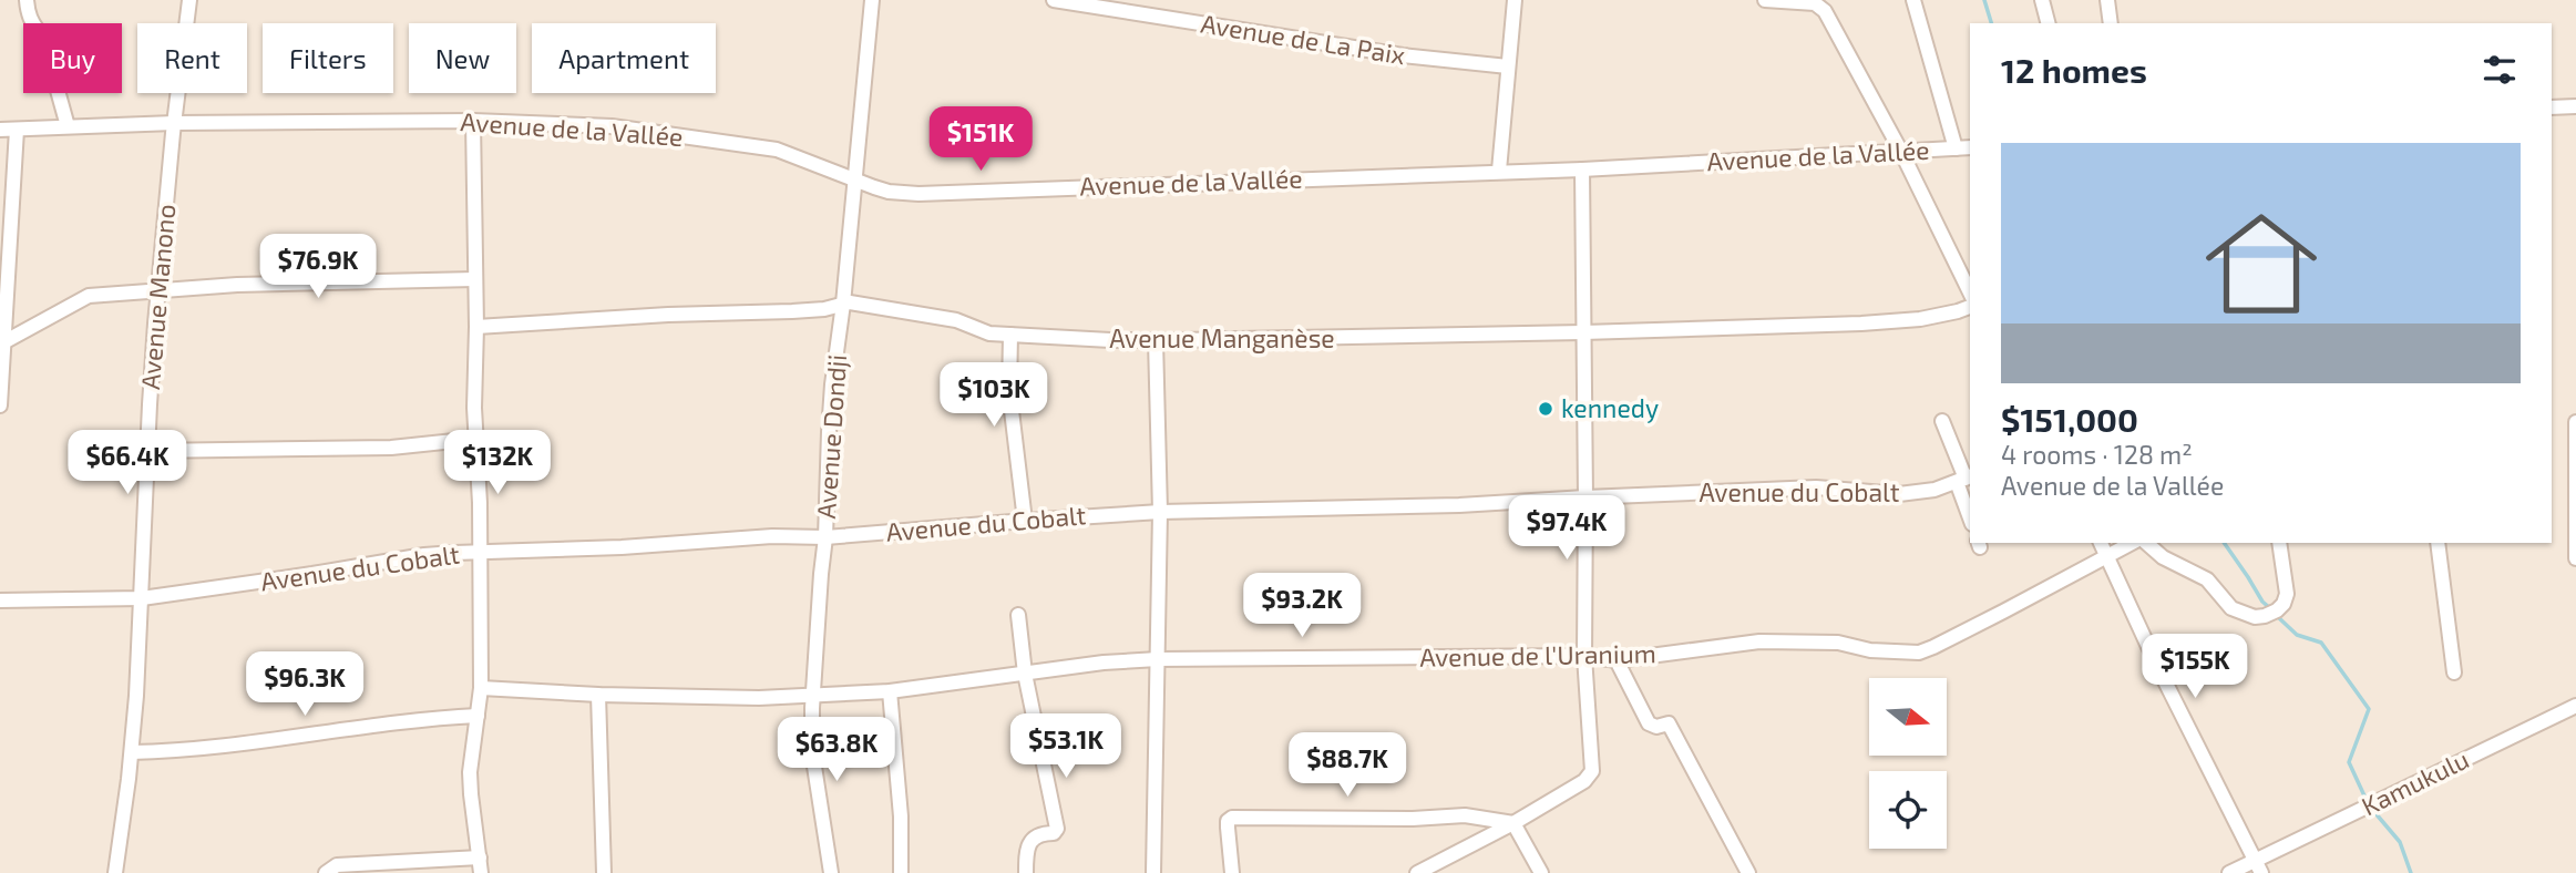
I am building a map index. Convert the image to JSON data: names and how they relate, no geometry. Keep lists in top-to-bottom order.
{
  "streets": {
    "street": [
      "Avenue de La Paix",
      "Avenue de la Vallée",
      "Avenue Manono",
      "Avenue Manganèse",
      "Avenue Dondji",
      "Avenue du Cobalt",
      "Avenue de l'Uranium",
      "Kamukulu"
    ]
  },
  "crossings": [
    ["Avenue de la Vallée", "Avenue Manono"],
    ["Avenue de la Vallée", "Avenue Dondji"],
    ["Avenue Manono", "Avenue du Cobalt"],
    ["Avenue Manganèse", "Avenue Dondji"],
    ["Avenue Dondji", "Avenue du Cobalt"],
    ["Avenue Dondji", "Avenue de l'Uranium"]
  ],
  "places": ["kennedy"],
  "north": "right",
  "page": {
    "chip": [
      "Buy",
      "Rent",
      "Filters",
      "New",
      "Apartment"
    ],
    "heading": "12 homes",
    "price": [
      "$151K",
      "$76.9K",
      "$103K",
      "$66.4K",
      "$132K",
      "$97.4K",
      "$93.2K",
      "$155K",
      "$96.3K",
      "$53.1K",
      "$63.8K",
      "$88.7K"
    ],
    "list": [
      {
        "name": "$151,000",
        "note": "4 rooms · 128 m² · Avenue de la Vallée"
      }
    ]
  }
}
